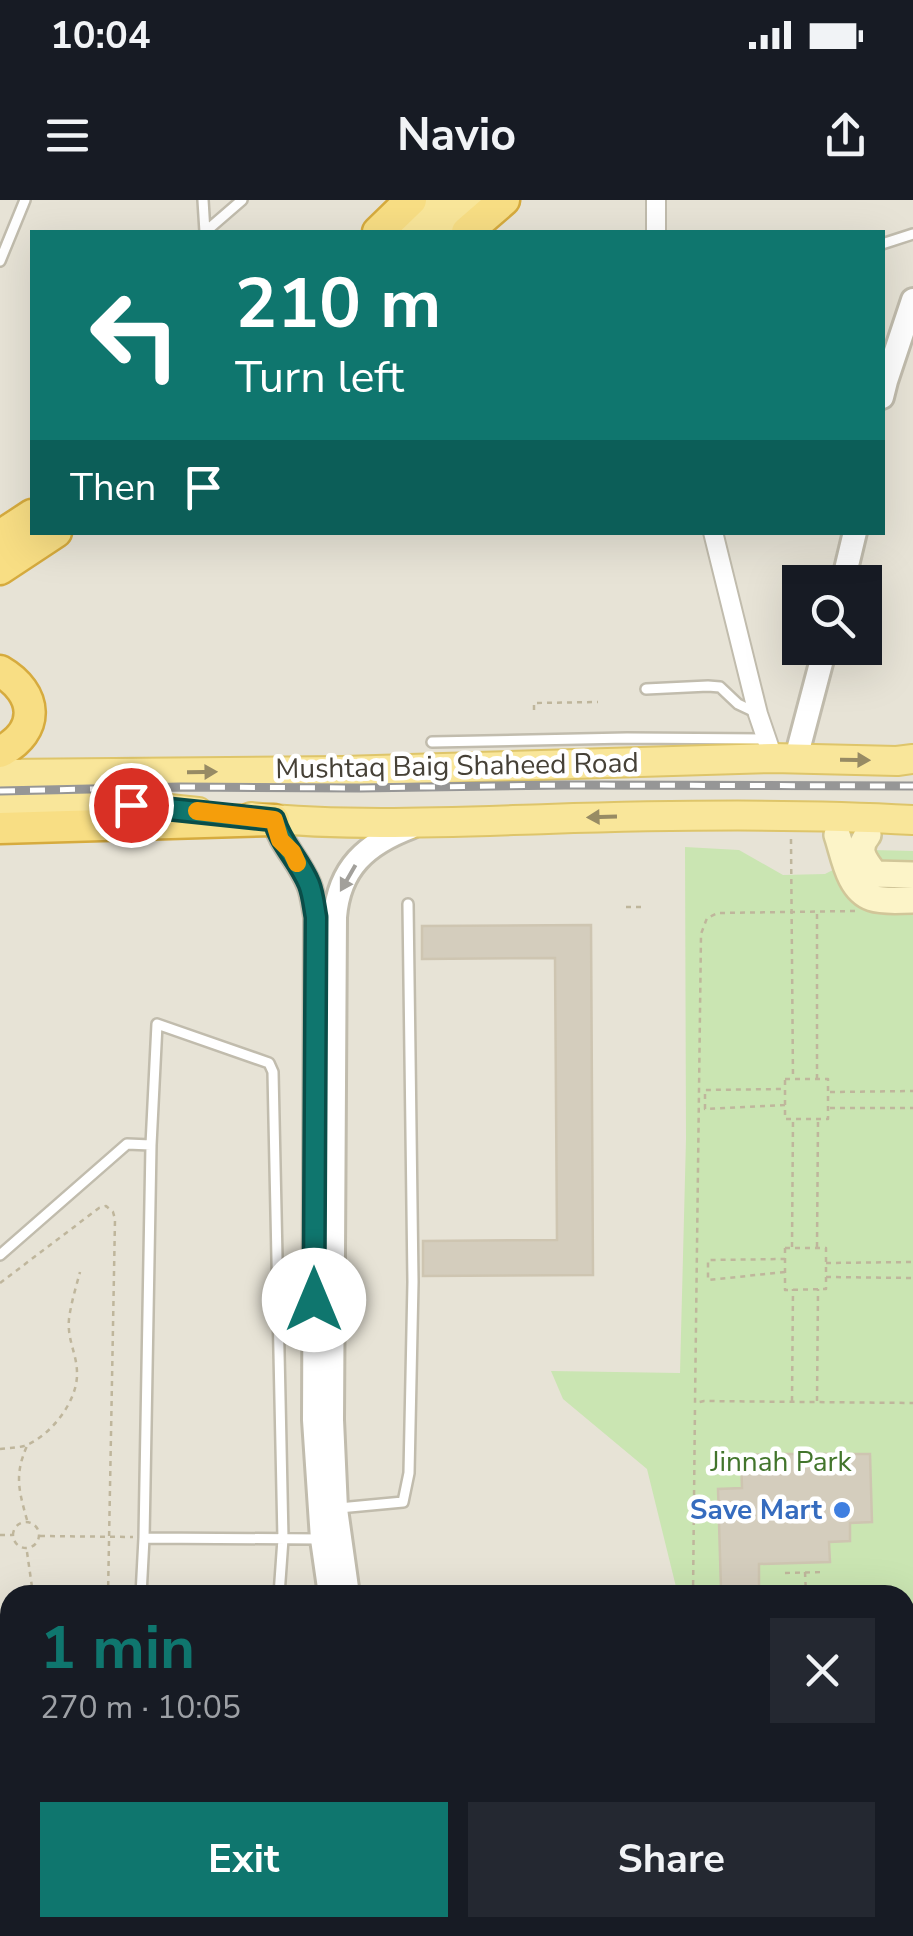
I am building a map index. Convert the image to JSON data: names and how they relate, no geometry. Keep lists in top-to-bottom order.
{
  "streets": {
    "main road": ["Mushtaq Baig Shaheed Road"]
  },
  "parks": ["Jinnah Park"],
  "places": ["Save Mart"],
  "page": {
    "status": "10:04",
    "header": "Navio",
    "turn": ["210 m", "Turn left"],
    "then": "Then",
    "heading": ["1 min", "270 m · 10:05"],
    "buttons": ["Exit", "Share"]
  }
}
